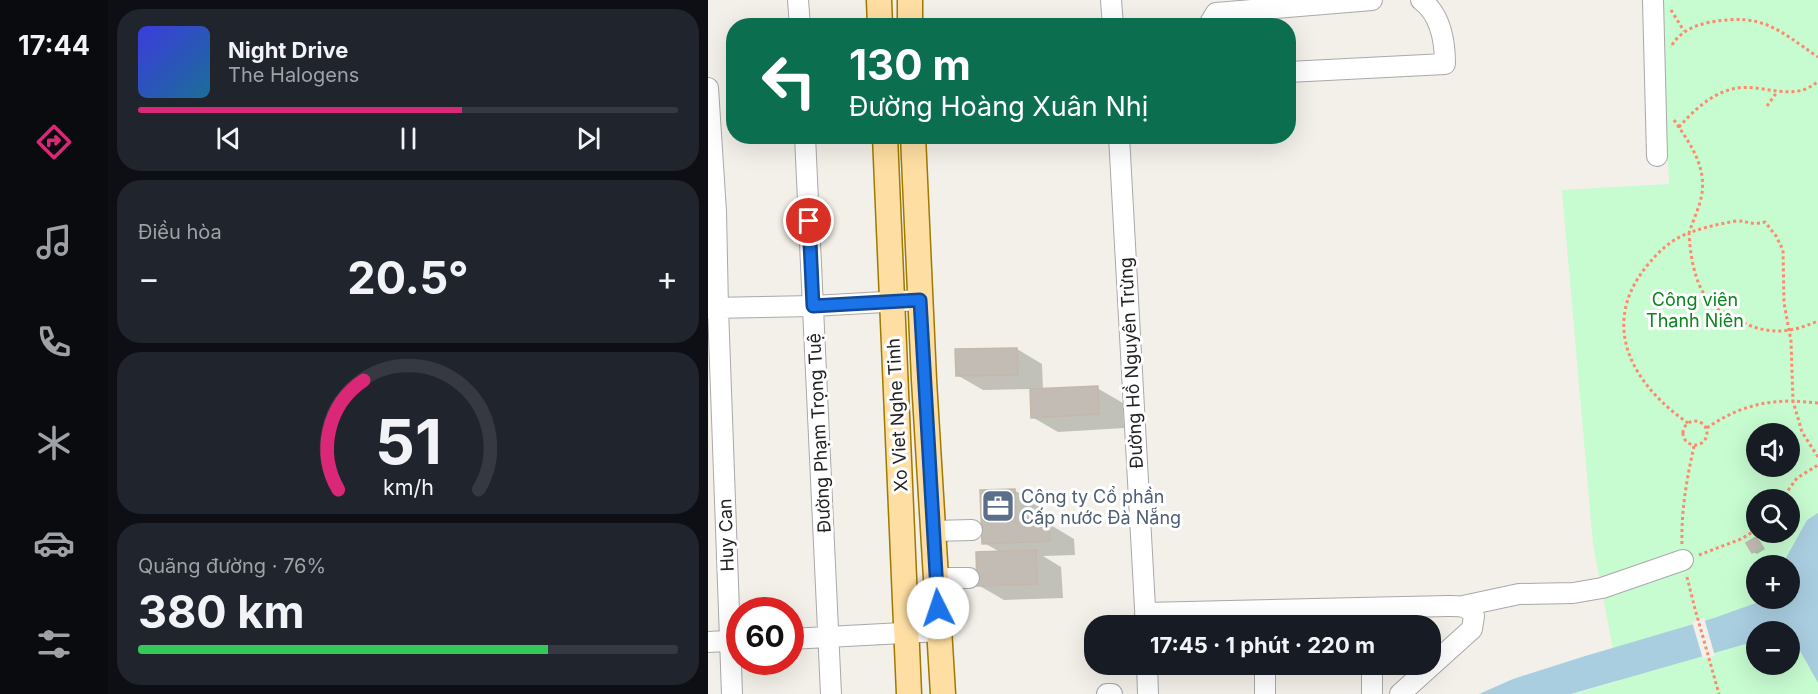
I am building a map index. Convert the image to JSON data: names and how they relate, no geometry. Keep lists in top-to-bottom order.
{
  "streets": {
    "main road": ["Xo Viet Nghe Tinh"],
    "street": ["Đường Hồ Nguyên Trừng", "Đường Phạm Trọng Tuệ", "Huy Can"]
  },
  "parks": ["Công viên Thanh Niên"],
  "places": {
    "office": ["Công ty Cổ phần Cấp nước Đà Nẵng"]
  },
  "page": {
    "tabs": "17:44",
    "turn": ["130 m", "Đường Hoàng Xuân Nhị"],
    "song": ["Night Drive", "The Halogens"],
    "tile": [
      "Điều hòa",
      ["Quãng đường · 76%", "380 km"]
    ],
    "heat": ["−", "20.5°", "+"],
    "map_buttons": ["+", "−"],
    "limit": "60",
    "trip": "17:45 · 1 phút · 220 m",
    "gauge": ["51", "km/h"]
  }
}
